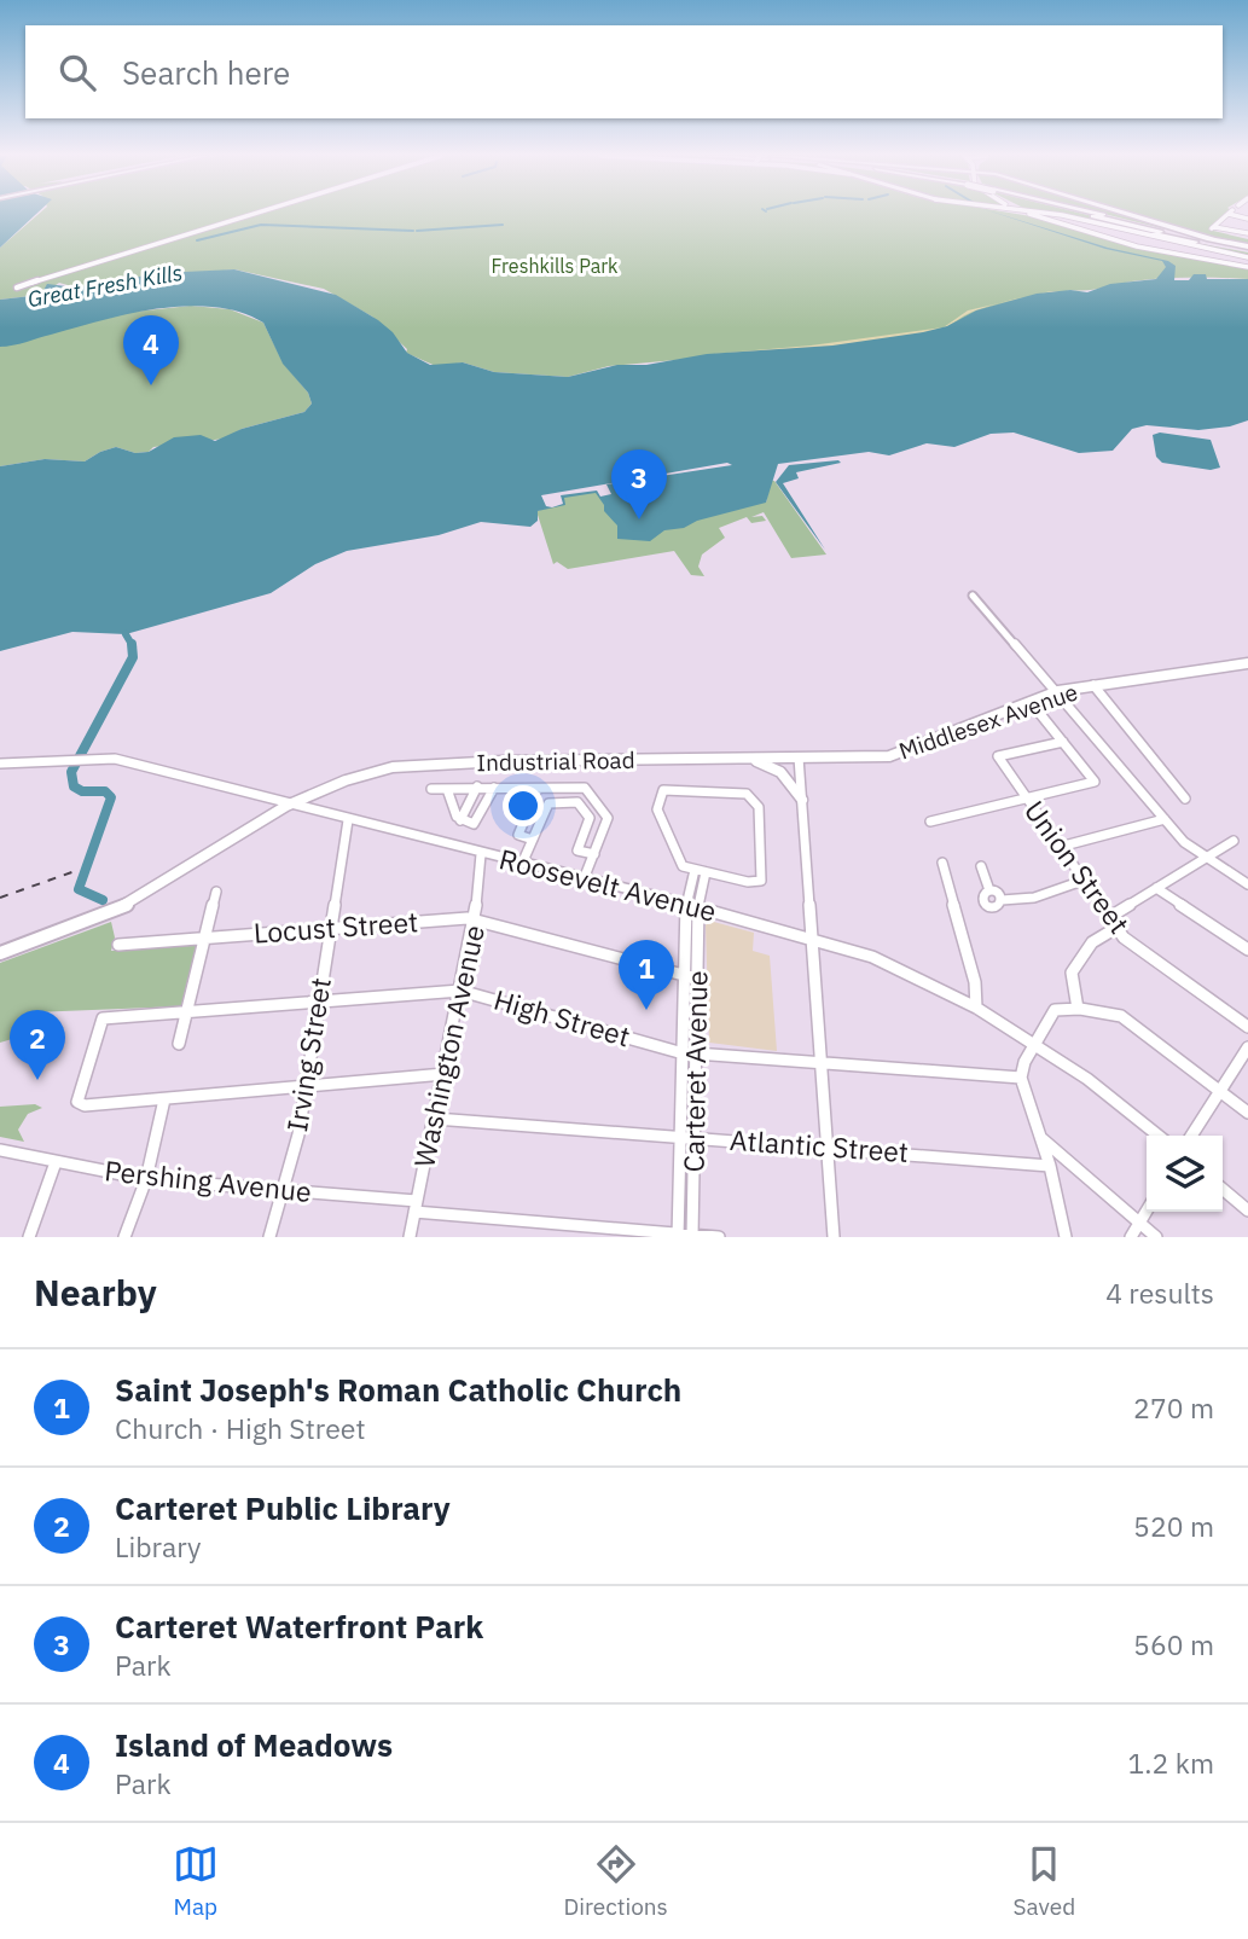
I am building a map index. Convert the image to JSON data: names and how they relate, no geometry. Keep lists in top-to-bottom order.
{
  "streets": {
    "main road": ["Middlesex Avenue", "Industrial Road"],
    "street": [
      "Union Street",
      "Roosevelt Avenue",
      "Locust Street",
      "High Street",
      "Washington Avenue",
      "Irving Street",
      "Carteret Avenue",
      "Atlantic Street",
      "Pershing Avenue"
    ]
  },
  "crossings": [
    ["Middlesex Avenue", "Industrial Road"],
    ["Industrial Road", "Roosevelt Avenue"],
    ["Roosevelt Avenue", "Washington Avenue"],
    ["Roosevelt Avenue", "Irving Street"],
    ["Roosevelt Avenue", "Carteret Avenue"],
    ["Locust Street", "Washington Avenue"],
    ["Locust Street", "Irving Street"],
    ["Locust Street", "Carteret Avenue"],
    ["High Street", "Washington Avenue"],
    ["High Street", "Irving Street"],
    ["High Street", "Carteret Avenue"],
    ["Washington Avenue", "Atlantic Street"],
    ["Washington Avenue", "Pershing Avenue"],
    ["Irving Street", "Pershing Avenue"],
    ["Carteret Avenue", "Atlantic Street"],
    ["Carteret Avenue", "Pershing Avenue"]
  ],
  "water": ["Great Fresh Kills"],
  "parks": ["Freshkills Park"],
  "page": {
    "search": "Search here",
    "pins": [
      "4",
      "3",
      "1",
      "2"
    ],
    "heading": ["Nearby", "4 results"],
    "list": [
      {
        "mark": "1",
        "name": "Saint Joseph's Roman Catholic Church",
        "note": "Church · High Street",
        "value": "270 m"
      },
      {
        "mark": "2",
        "name": "Carteret Public Library",
        "note": "Library",
        "value": "520 m"
      },
      {
        "mark": "3",
        "name": "Carteret Waterfront Park",
        "note": "Park",
        "value": "560 m"
      },
      {
        "mark": "4",
        "name": "Island of Meadows",
        "note": "Park",
        "value": "1.2 km"
      }
    ],
    "nav": ["Map", "Directions", "Saved"]
  }
}
